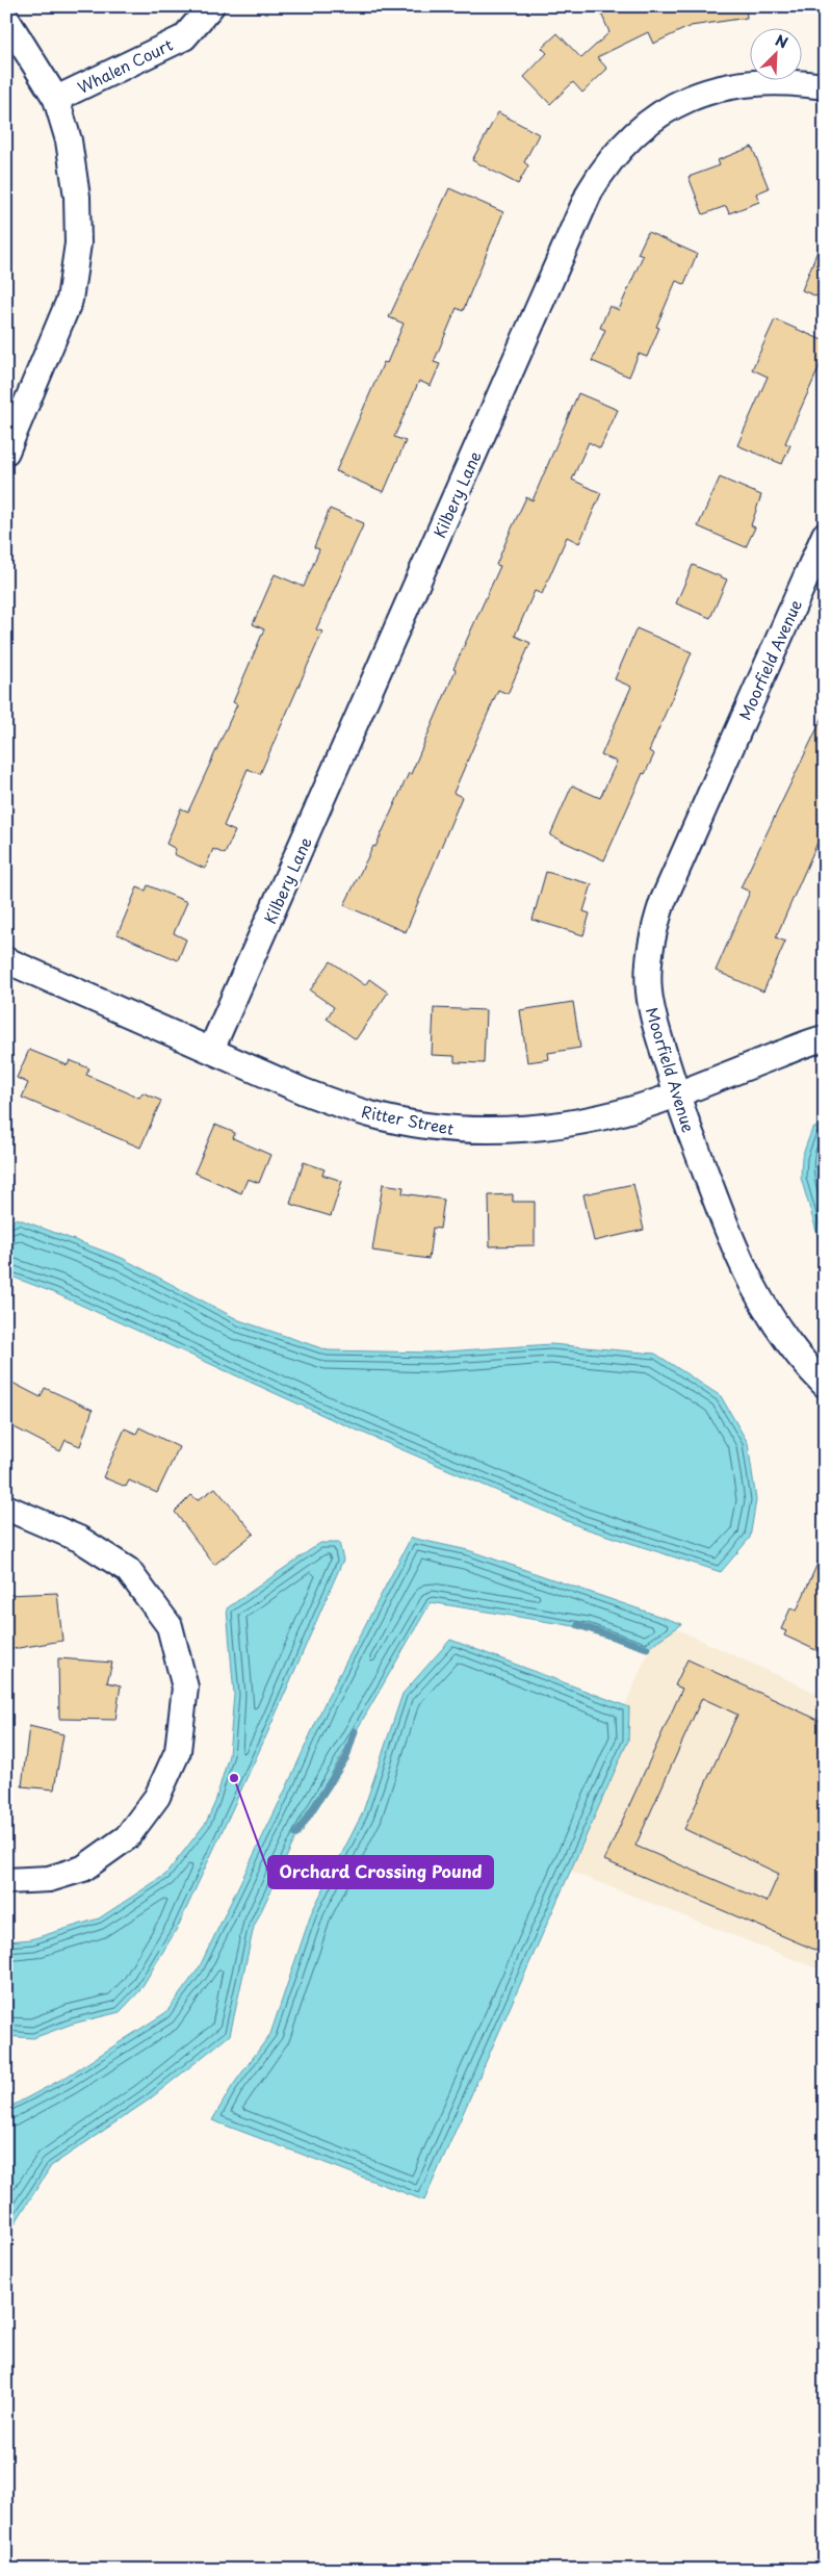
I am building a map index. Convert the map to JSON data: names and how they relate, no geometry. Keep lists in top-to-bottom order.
{
  "streets": {
    "street": [
      "Whalen Court",
      "Kilbery Lane",
      "Moorfield Avenue",
      "Ritter Street"
    ]
  },
  "crossings": [
    ["Kilbery Lane", "Ritter Street"],
    ["Moorfield Avenue", "Ritter Street"]
  ],
  "places": ["Orchard Crossing Pound"],
  "north": "top right"
}
